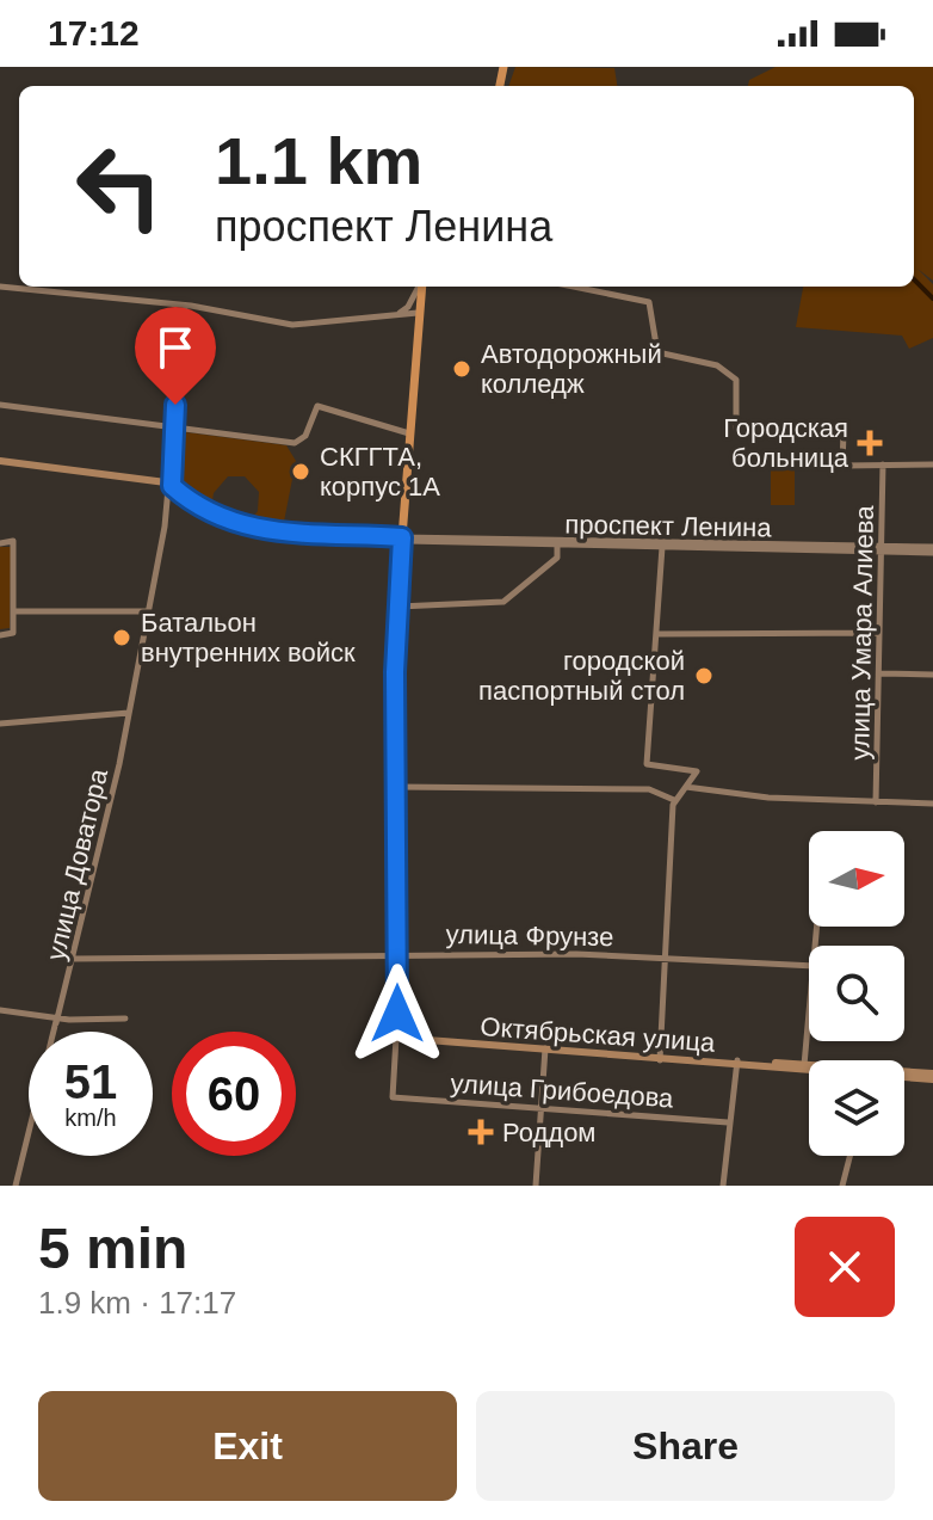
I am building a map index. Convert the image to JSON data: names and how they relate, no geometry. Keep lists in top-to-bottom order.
{
  "streets": {
    "main road": ["проспект Ленина", "Октябрьская улица"],
    "street": [
      "улица Умара Алиева",
      "улица Доватора",
      "улица Фрунзе",
      "улица Грибоедова"
    ]
  },
  "crossings": [
    ["проспект Ленина", "улица Умара Алиева"],
    ["проспект Ленина", "улица Доватора"],
    ["улица Доватора", "улица Фрунзе"],
    ["Октябрьская улица", "улица Грибоедова"]
  ],
  "places": {
    "other": [
      "Автодорожный колледж",
      "СКГГТА, корпус 1А",
      "Батальон внутренних войск",
      "городской паспортный стол"
    ],
    "health": ["Городская больница", "Роддом"]
  },
  "north": "right",
  "page": {
    "status": "17:12",
    "turn": ["1.1 km", "проспект Ленина"],
    "speed": "51 km/h",
    "limit": "60",
    "heading": ["5 min", "1.9 km · 17:17"],
    "buttons": ["Exit", "Share"]
  }
}
